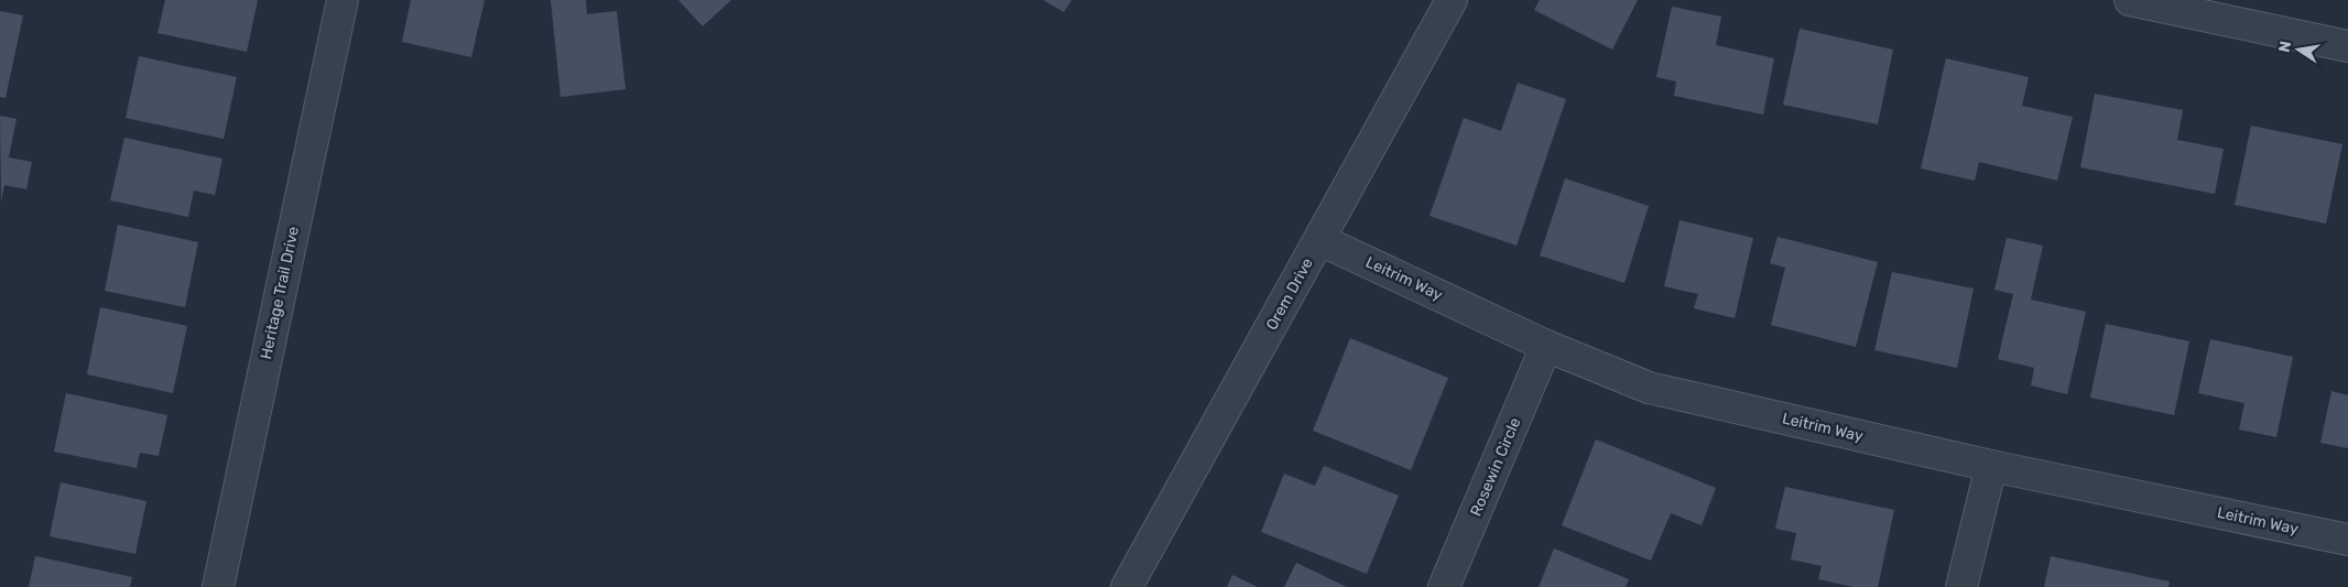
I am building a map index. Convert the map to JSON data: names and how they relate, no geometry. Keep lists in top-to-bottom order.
{
  "streets": {
    "street": [
      "Leitrim Way",
      "Heritage Trail Drive",
      "Orem Drive",
      "Rosewin Circle"
    ]
  },
  "crossings": [
    ["Leitrim Way", "Orem Drive"],
    ["Leitrim Way", "Rosewin Circle"]
  ],
  "north": "left"
}
